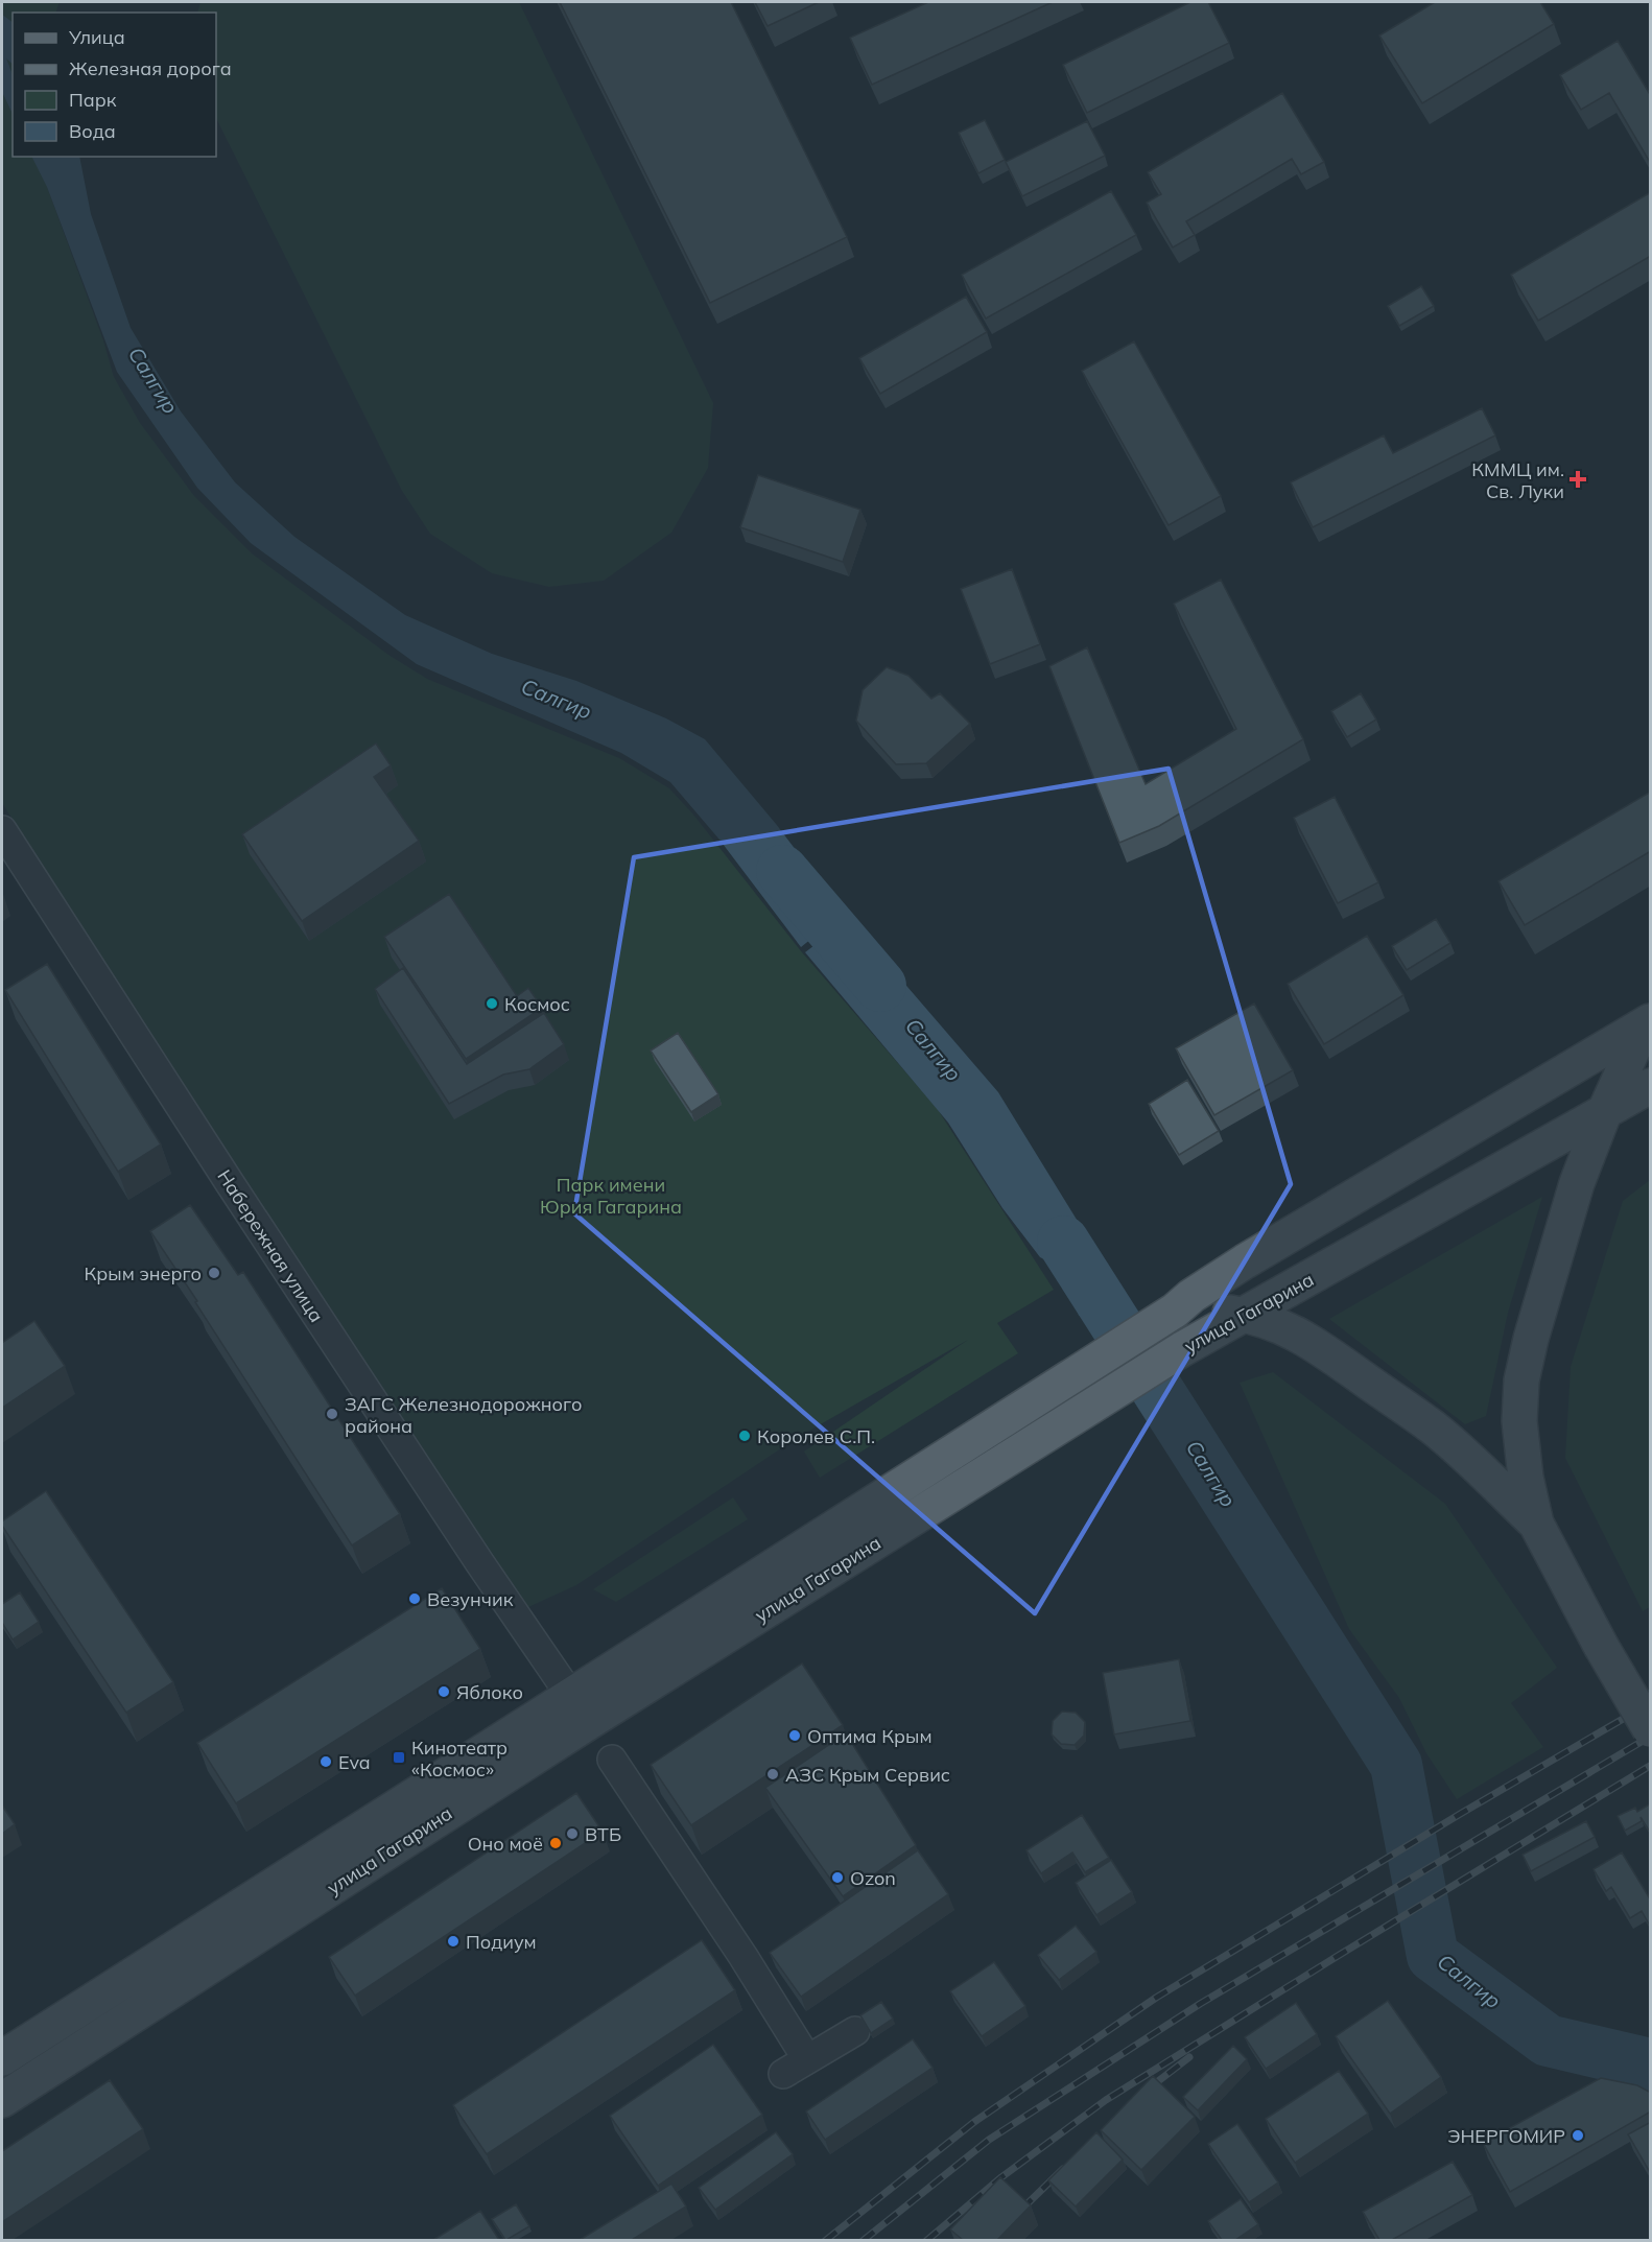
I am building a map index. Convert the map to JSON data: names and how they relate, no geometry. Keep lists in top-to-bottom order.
{
  "streets": {
    "main road": ["улица Гагарина"],
    "street": ["Набережная улица"]
  },
  "crossings": [
    ["Набережная улица", "улица Гагарина"]
  ],
  "water": ["Салгир"],
  "parks": ["Парк имени Юрия Гагарина"],
  "places": {
    "health": ["КММЦ им. Св. Луки"],
    "other": [
      "Космос",
      "Крым энерго",
      "ЗАГС Железнодорожного района",
      "Королев С.П.",
      "Везунчик",
      "Яблоко",
      "Оптима Крым",
      "Eva",
      "АЗС Крым Сервис",
      "ВТБ",
      "Оно моё",
      "Ozon",
      "Подиум",
      "ЭНЕРГОМИР"
    ],
    "transit": ["Кинотеатр «Космос»"]
  },
  "legend": [
    "Улица",
    "Железная дорога",
    "Парк",
    "Вода"
  ]
}
